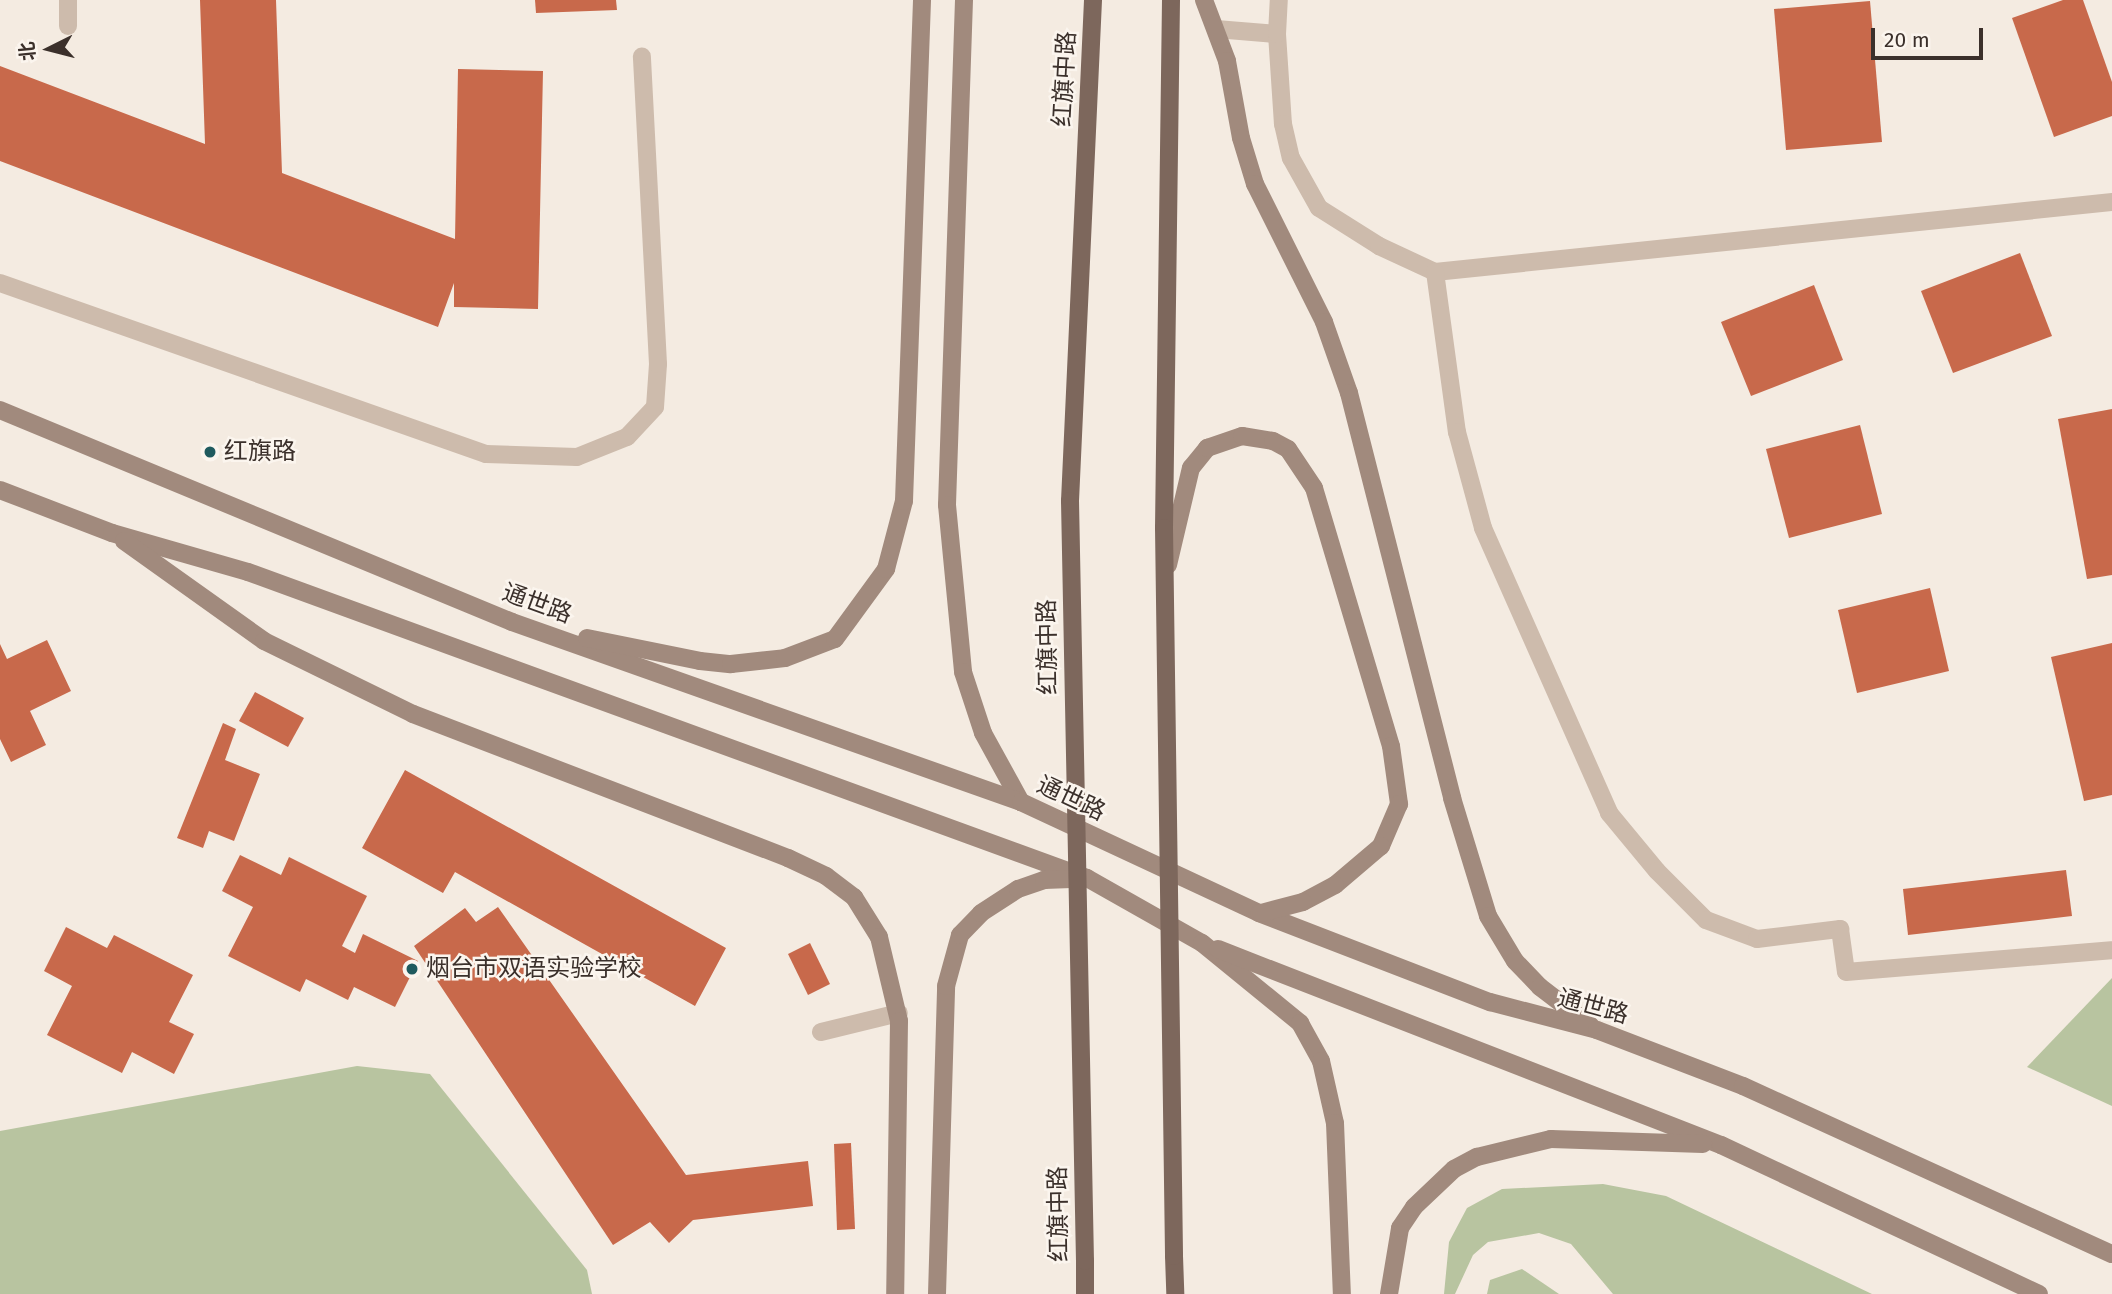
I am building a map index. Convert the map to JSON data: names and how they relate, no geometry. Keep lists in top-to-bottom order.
{
  "streets": {
    "main road": ["红旗中路", "通世路"]
  },
  "places": ["红旗路", "烟台市双语实验学校"],
  "scale_bar": "20 m",
  "north": "left"
}
